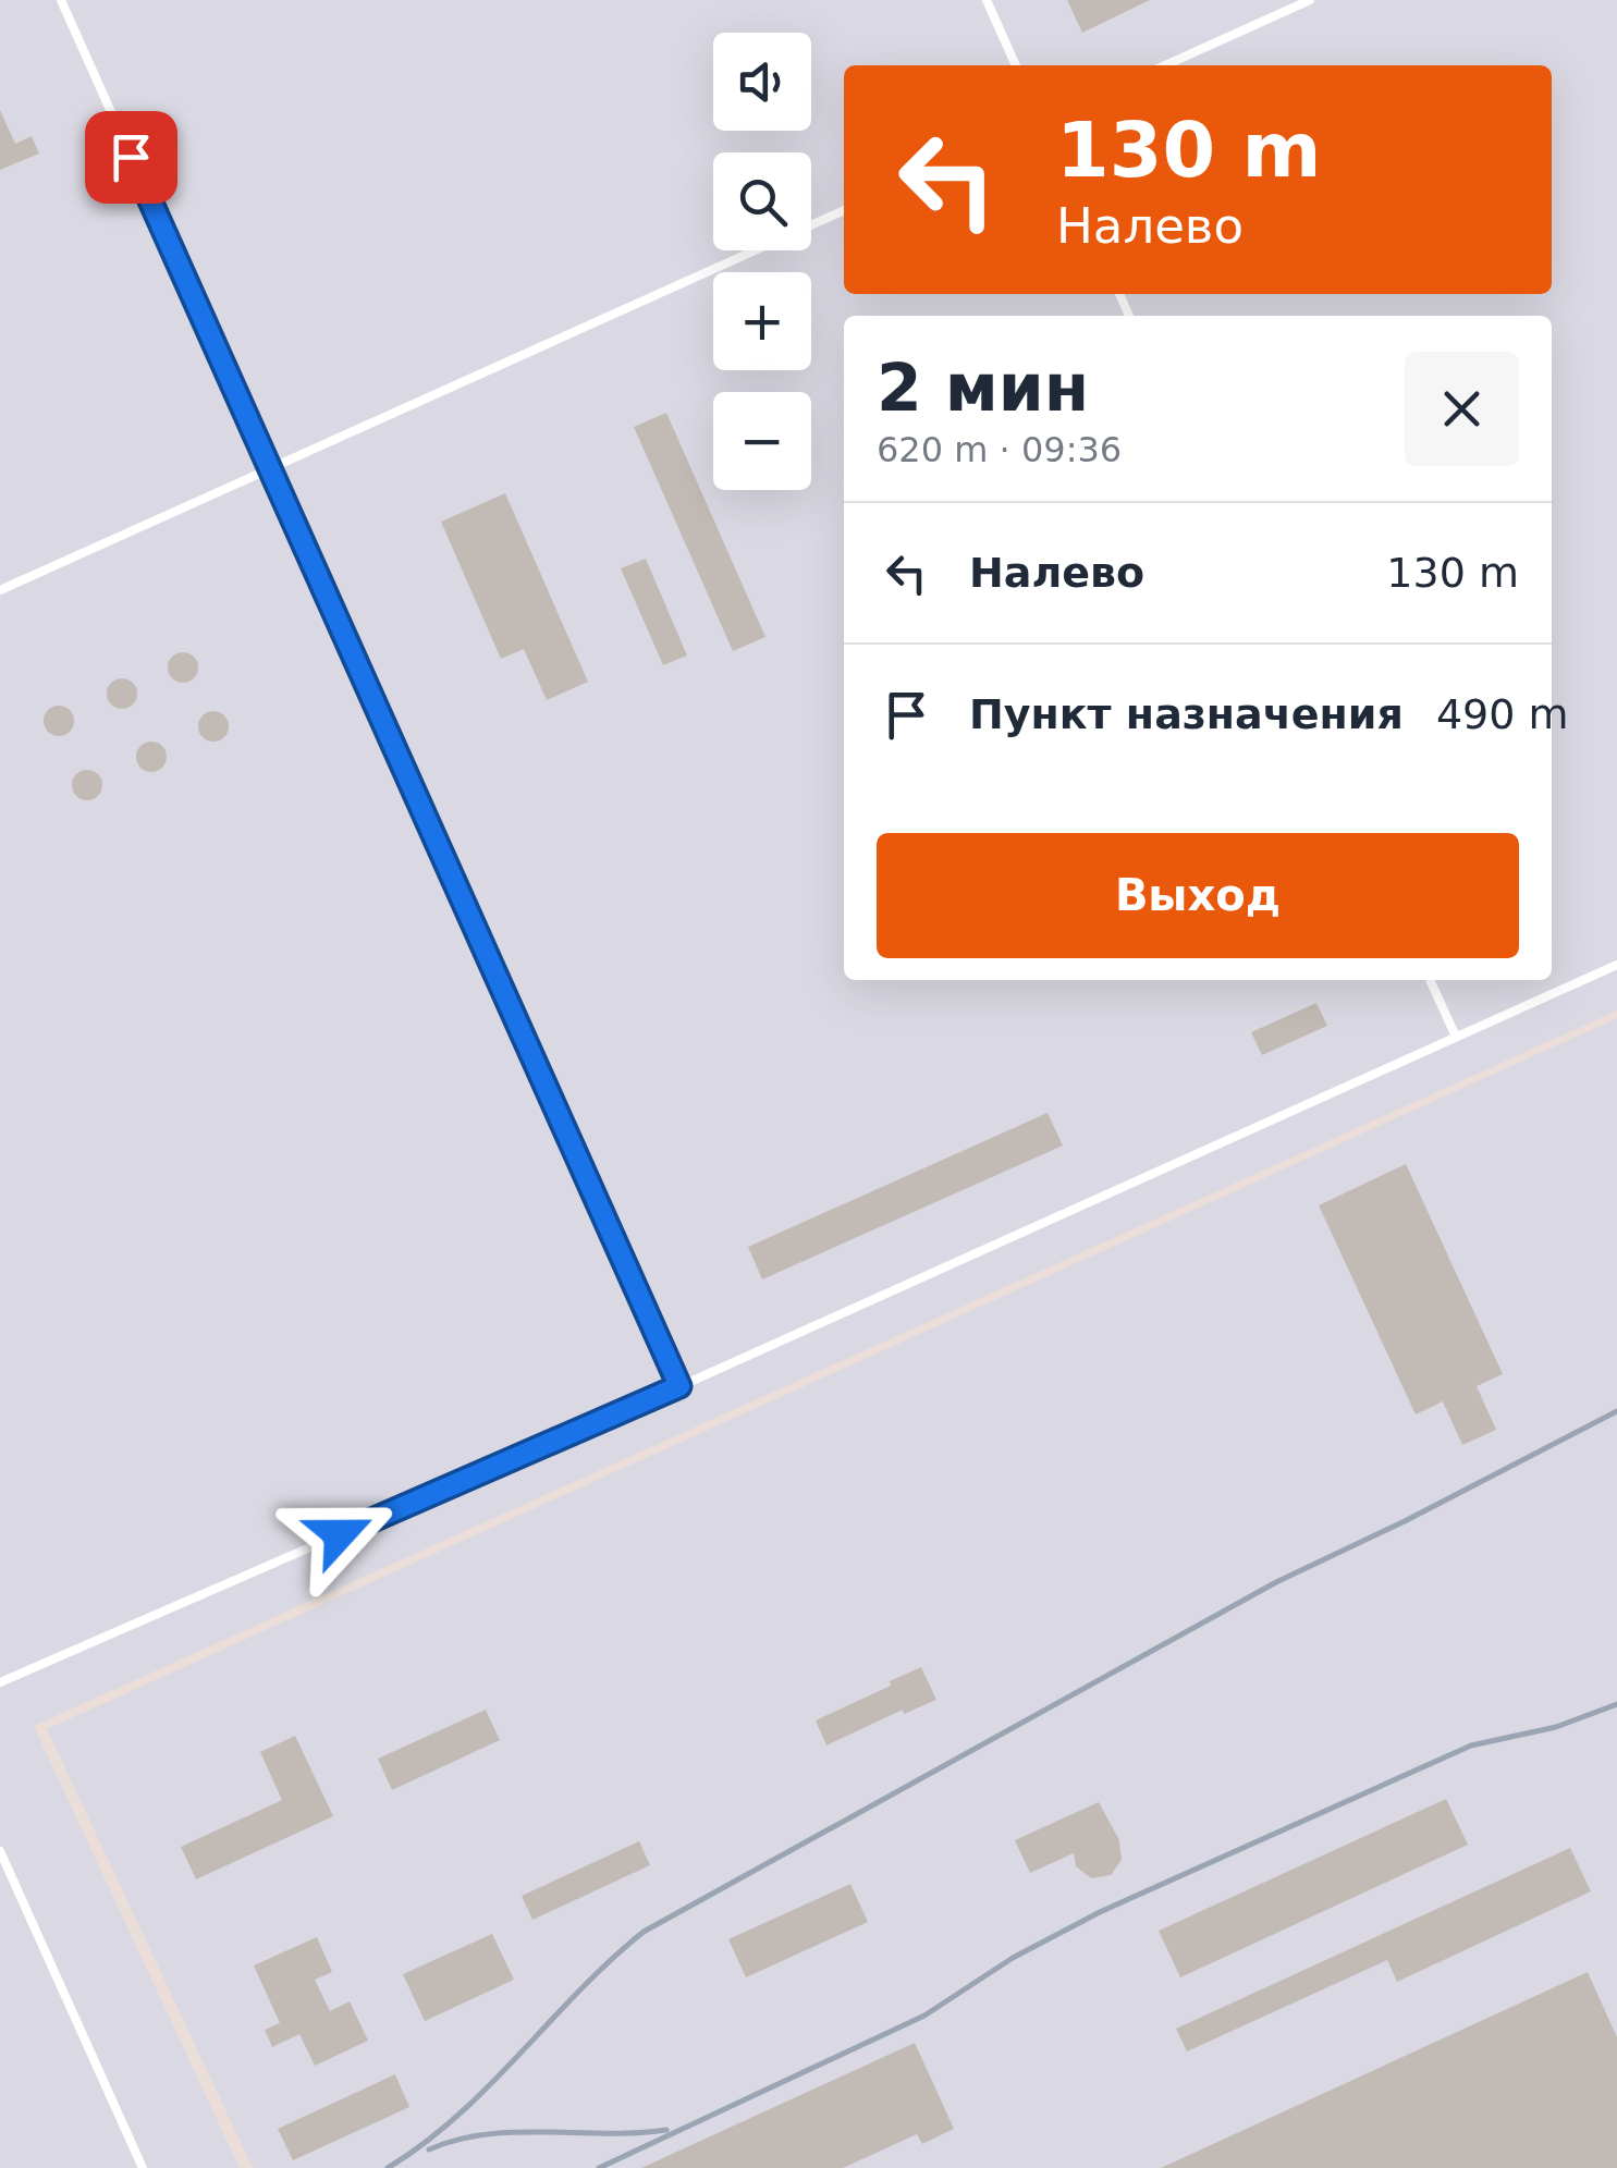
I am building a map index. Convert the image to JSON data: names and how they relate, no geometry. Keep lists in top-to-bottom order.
{
  "page": {
    "map_buttons": ["+", "−"],
    "turn": ["130 m", "Налево"],
    "heading": ["2 мин", "620 m · 09:36"],
    "list": [
      {
        "name": "Налево",
        "value": "130 m"
      },
      {
        "name": "Пункт назначения",
        "value": "490 m"
      }
    ],
    "buttons": "Выход"
  }
}
